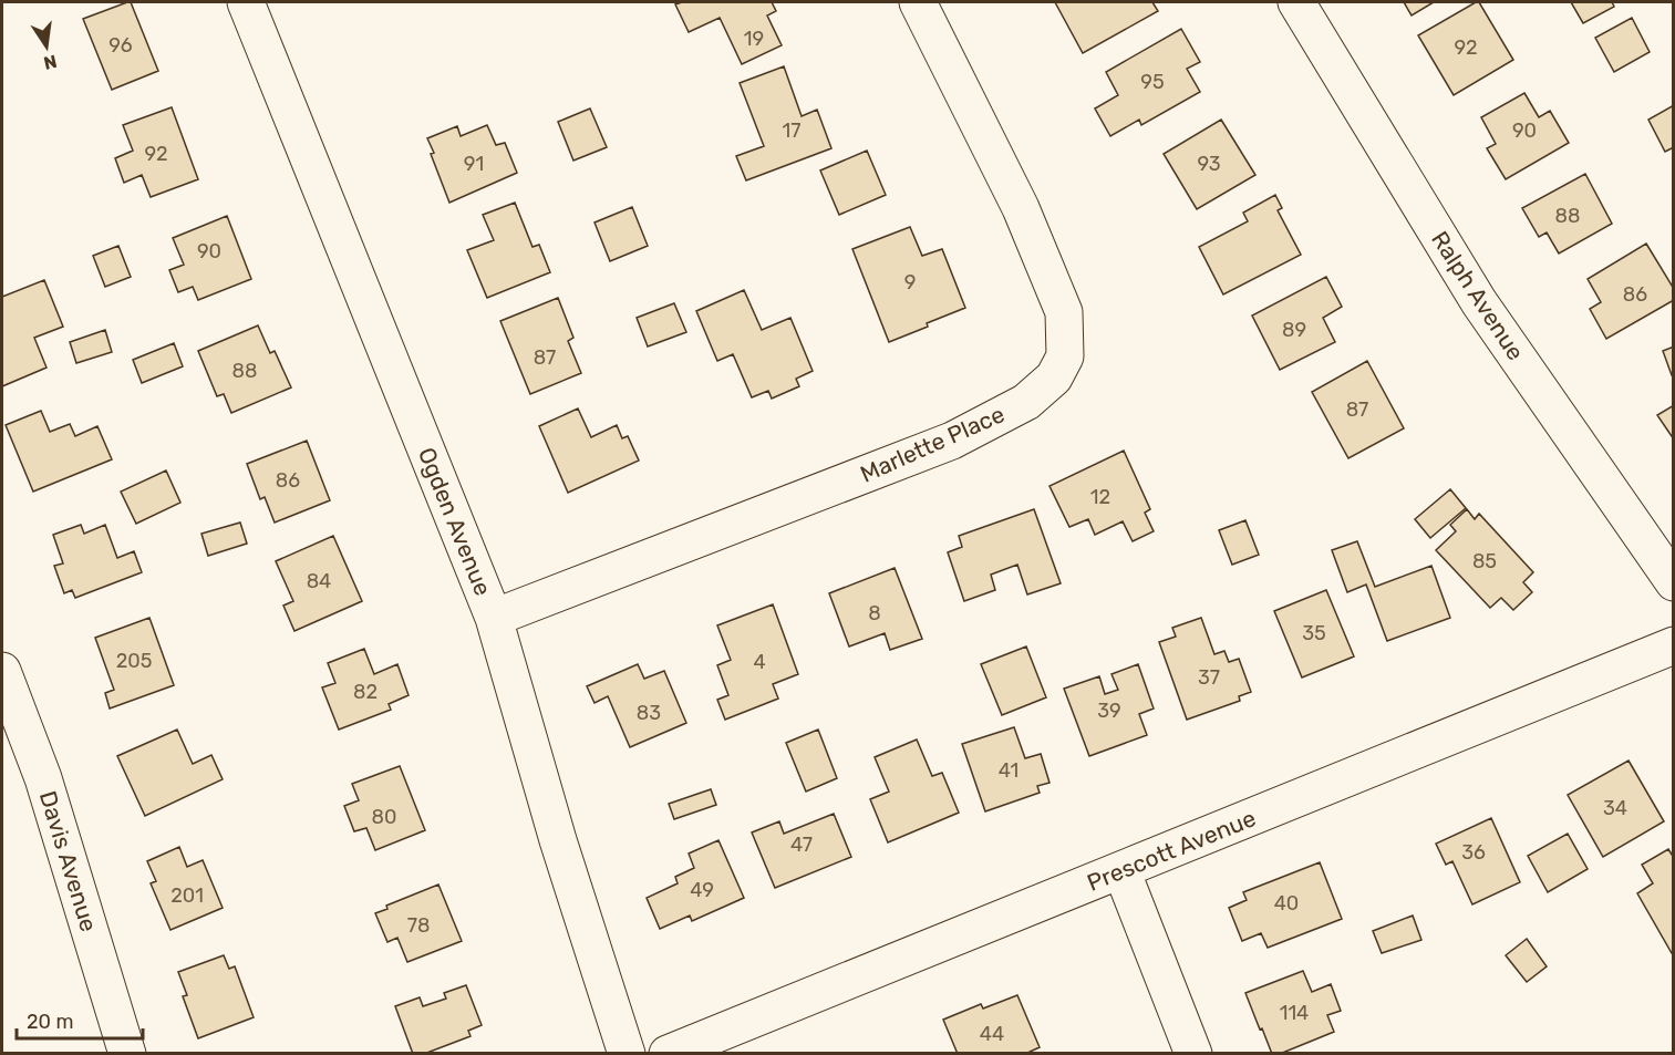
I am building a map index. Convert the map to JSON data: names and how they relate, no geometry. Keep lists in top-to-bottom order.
{
  "streets": {
    "street": [
      "Ralph Avenue",
      "Marlette Place",
      "Ogden Avenue",
      "Prescott Avenue",
      "Davis Avenue"
    ]
  },
  "crossings": [
    ["Marlette Place", "Ogden Avenue"]
  ],
  "house_numbers": [
    "19",
    "96",
    "92",
    "95",
    "17",
    "90",
    "92",
    "91",
    "93",
    "88",
    "90",
    "9",
    "86",
    "89",
    "87",
    "88",
    "87",
    "86",
    "12",
    "85",
    "84",
    "8",
    "35",
    "205",
    "4",
    "37",
    "82",
    "39",
    "83",
    "41",
    "34",
    "80",
    "47",
    "36",
    "49",
    "201",
    "40",
    "78",
    "114",
    "44"
  ],
  "scale_bar": "20 m",
  "north": "bottom"
}
